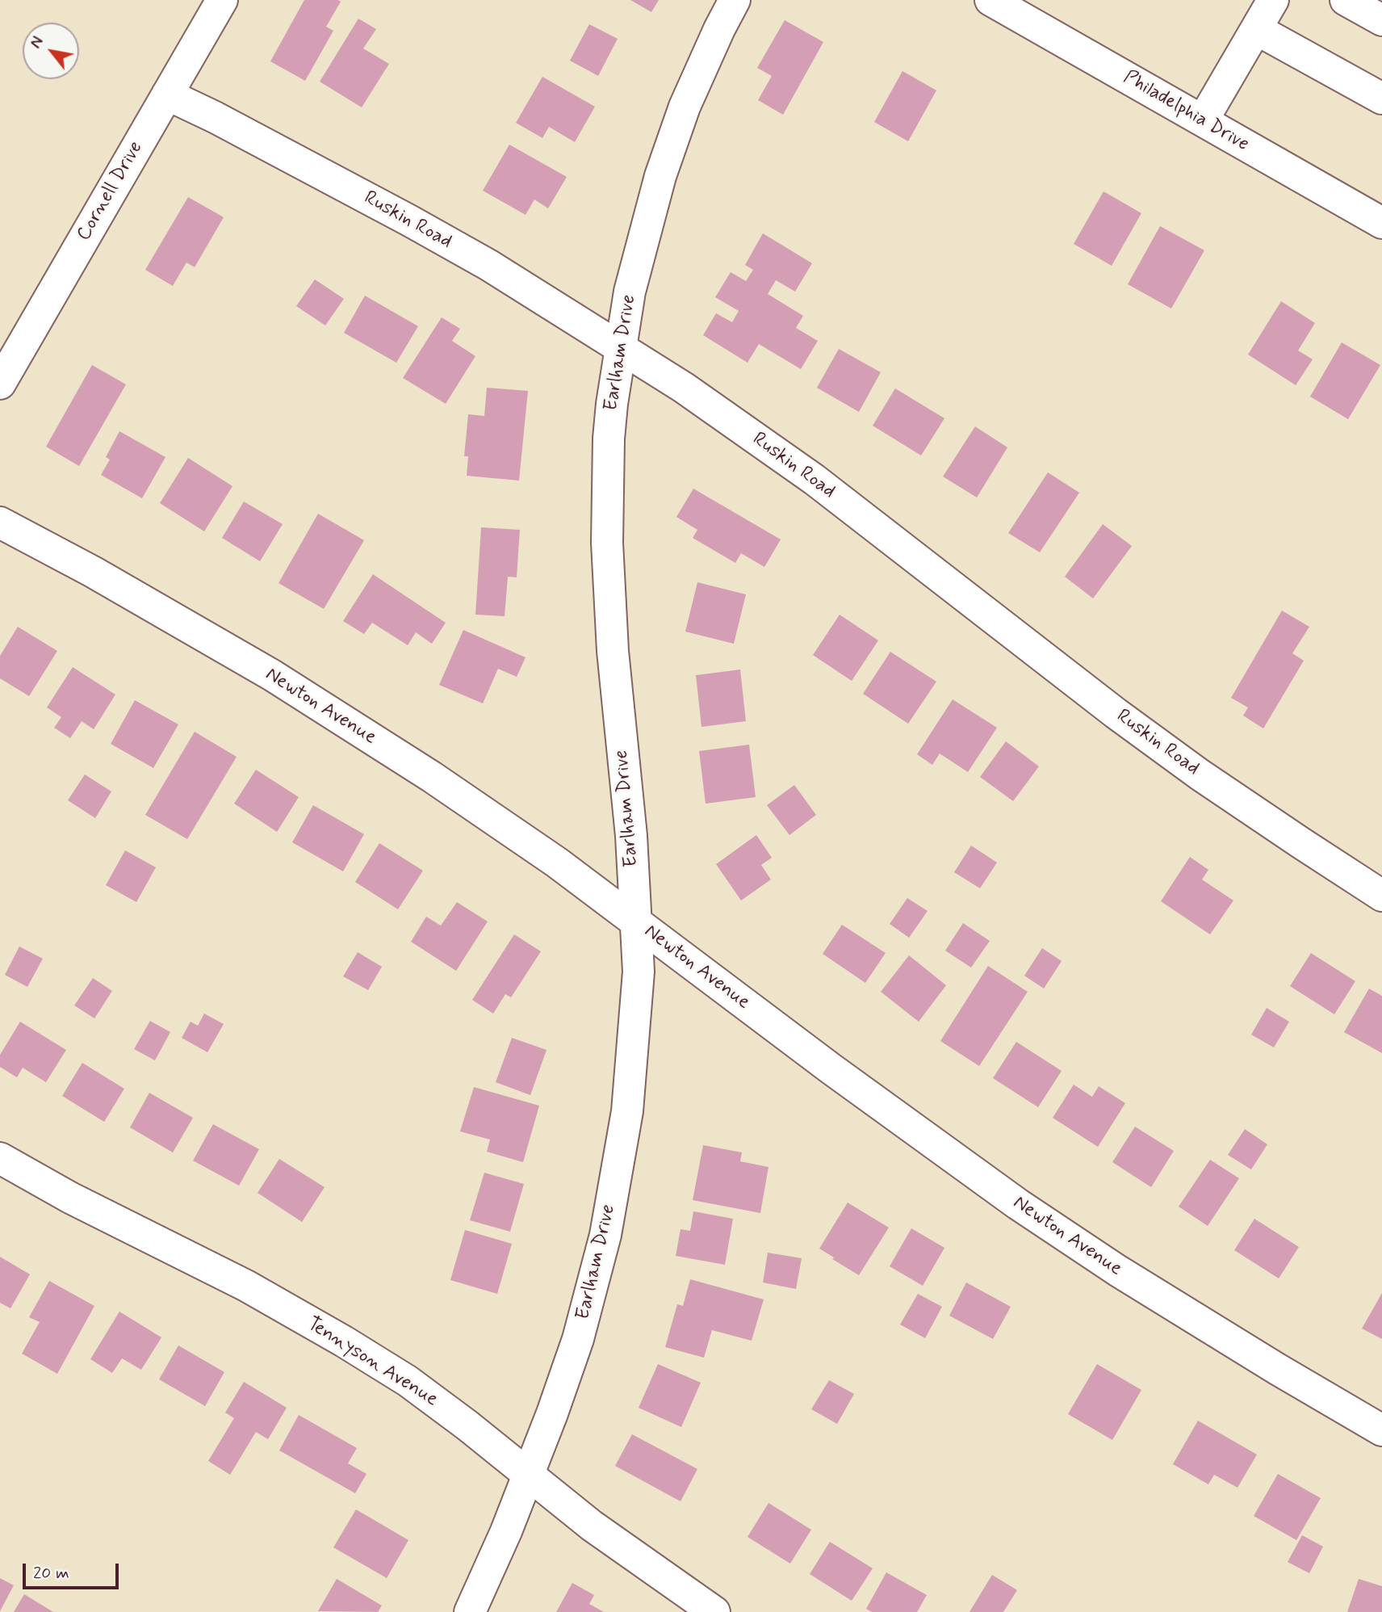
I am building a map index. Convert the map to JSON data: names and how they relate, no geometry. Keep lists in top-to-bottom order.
{
  "streets": {
    "street": [
      "Philadelphia Drive",
      "Cornell Drive",
      "Ruskin Road",
      "Earlham Drive",
      "Newton Avenue",
      "Tennyson Avenue"
    ]
  },
  "crossings": [
    ["Cornell Drive", "Ruskin Road"],
    ["Ruskin Road", "Earlham Drive"],
    ["Earlham Drive", "Newton Avenue"],
    ["Earlham Drive", "Tennyson Avenue"]
  ],
  "scale_bar": "20 m",
  "north": "top left"
}
